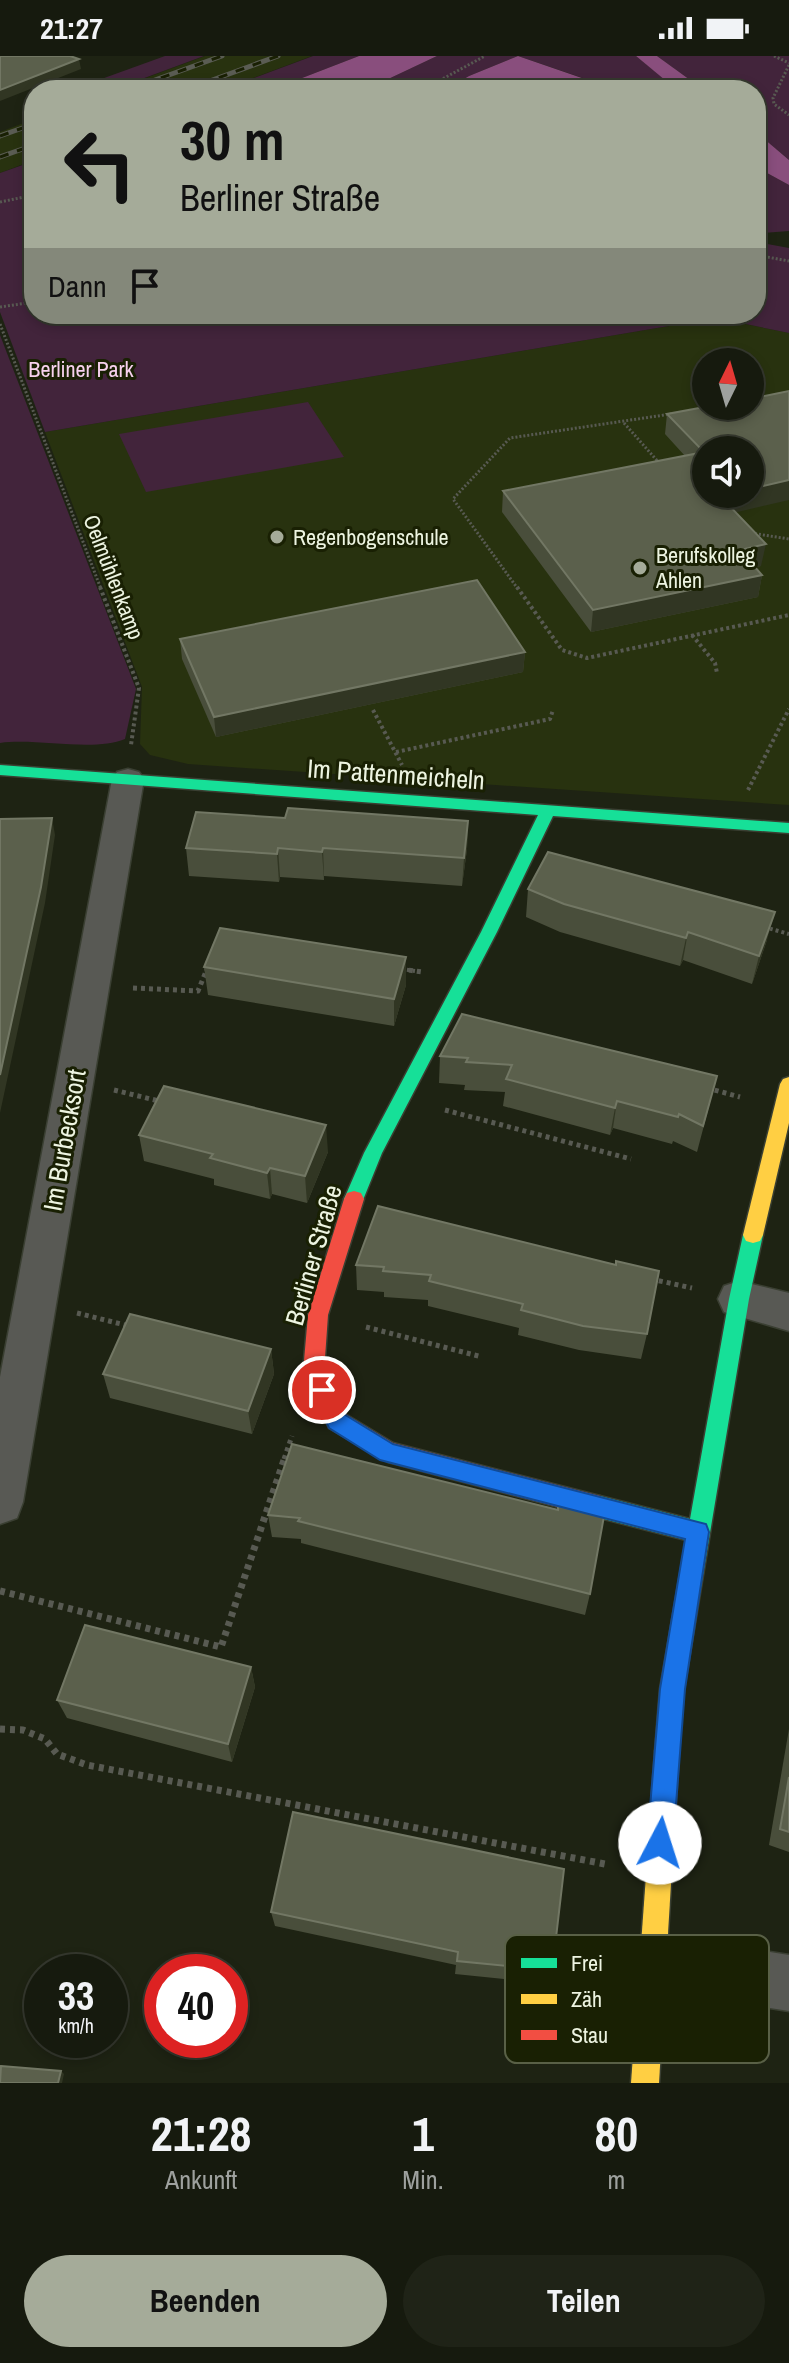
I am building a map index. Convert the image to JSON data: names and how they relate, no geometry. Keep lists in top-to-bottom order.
{
  "streets": {
    "street": ["Im Pattenmeicheln", "Im Burbecksort", "Berliner Straße"],
    "path": ["Oelmühlenkamp"]
  },
  "crossings": [
    ["Oelmühlenkamp", "Im Pattenmeicheln"],
    ["Oelmühlenkamp", "Im Burbecksort"],
    ["Im Pattenmeicheln", "Im Burbecksort"],
    ["Im Pattenmeicheln", "Berliner Straße"]
  ],
  "parks": ["Berliner Park"],
  "places": ["Regenbogenschule", "Berufskolleg Ahlen"],
  "legend": ["Frei", "Zäh", "Stau"],
  "north": "top",
  "page": {
    "status": "21:27",
    "turn": ["30 m", "Berliner Straße"],
    "then": "Dann",
    "speed": "33 km/h",
    "limit": "40",
    "eta": [
      "21:28",
      "Ankunft",
      "1",
      "Min.",
      "80",
      "m"
    ],
    "buttons": ["Beenden", "Teilen"]
  }
}
